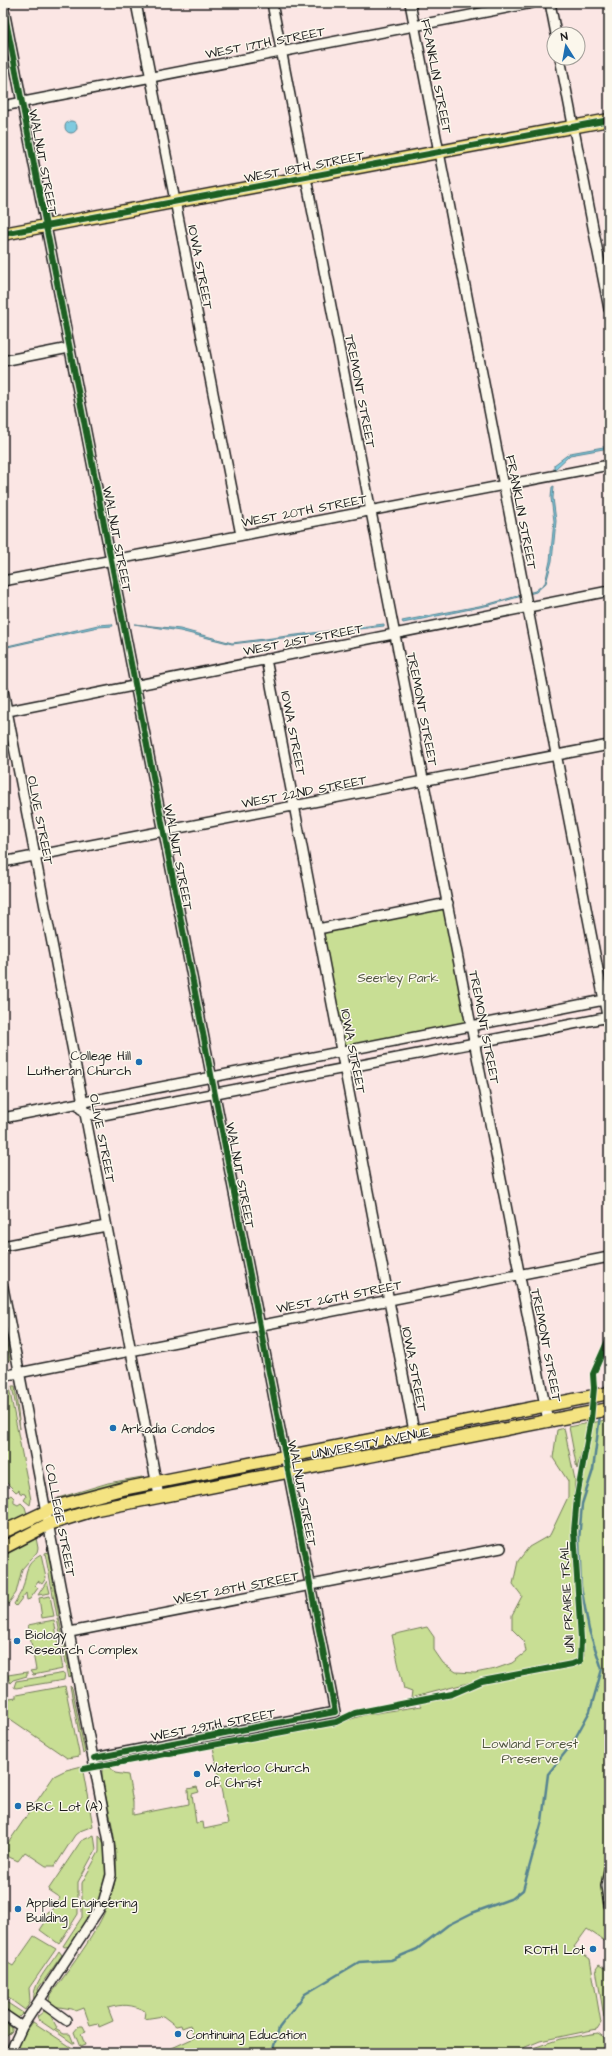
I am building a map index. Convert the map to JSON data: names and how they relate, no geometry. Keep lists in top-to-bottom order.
{
  "streets": {
    "main road": ["WEST 18TH STREET", "UNIVERSITY AVENUE"],
    "street": [
      "WEST 17TH STREET",
      "FRANKLIN STREET",
      "WALNUT STREET",
      "IOWA STREET",
      "TREMONT STREET",
      "WEST 20TH STREET",
      "WEST 21ST STREET",
      "WEST 22ND STREET",
      "OLIVE STREET",
      "WEST 26TH STREET",
      "COLLEGE STREET",
      "WEST 28TH STREET",
      "WEST 29TH STREET"
    ],
    "cycle path": ["UNI PRAIRIE TRAIL"]
  },
  "crossings": [
    ["WEST 17TH STREET", "FRANKLIN STREET"],
    ["WEST 17TH STREET", "WALNUT STREET"],
    ["WEST 17TH STREET", "IOWA STREET"],
    ["WEST 17TH STREET", "TREMONT STREET"],
    ["FRANKLIN STREET", "WEST 18TH STREET"],
    ["FRANKLIN STREET", "WEST 20TH STREET"],
    ["FRANKLIN STREET", "WEST 21ST STREET"],
    ["FRANKLIN STREET", "WEST 22ND STREET"],
    ["WALNUT STREET", "WEST 18TH STREET"],
    ["WALNUT STREET", "WEST 20TH STREET"],
    ["WALNUT STREET", "WEST 21ST STREET"],
    ["WALNUT STREET", "WEST 22ND STREET"],
    ["WALNUT STREET", "WEST 26TH STREET"],
    ["WALNUT STREET", "UNIVERSITY AVENUE"],
    ["WALNUT STREET", "WEST 28TH STREET"],
    ["WALNUT STREET", "WEST 29TH STREET"],
    ["WEST 18TH STREET", "IOWA STREET"],
    ["WEST 18TH STREET", "TREMONT STREET"],
    ["IOWA STREET", "WEST 20TH STREET"],
    ["IOWA STREET", "WEST 21ST STREET"],
    ["IOWA STREET", "WEST 22ND STREET"],
    ["IOWA STREET", "WEST 26TH STREET"],
    ["IOWA STREET", "UNIVERSITY AVENUE"],
    ["TREMONT STREET", "WEST 20TH STREET"],
    ["TREMONT STREET", "WEST 21ST STREET"],
    ["TREMONT STREET", "WEST 22ND STREET"],
    ["TREMONT STREET", "WEST 26TH STREET"],
    ["TREMONT STREET", "UNIVERSITY AVENUE"],
    ["WEST 21ST STREET", "OLIVE STREET"],
    ["WEST 22ND STREET", "OLIVE STREET"],
    ["OLIVE STREET", "WEST 26TH STREET"],
    ["OLIVE STREET", "UNIVERSITY AVENUE"],
    ["WEST 26TH STREET", "COLLEGE STREET"],
    ["UNIVERSITY AVENUE", "COLLEGE STREET"],
    ["COLLEGE STREET", "WEST 28TH STREET"],
    ["COLLEGE STREET", "WEST 29TH STREET"]
  ],
  "parks": ["Seerley Park", "Lowland Forest Preserve"],
  "places": [
    "College Hill Lutheran Church",
    "Arkadia Condos",
    "Biology Research Complex",
    "Waterloo Church of Christ",
    "BRC Lot (A)",
    "Applied Engineering Building",
    "ROTH Lot",
    "Continuing Education"
  ],
  "north": "top"
}
